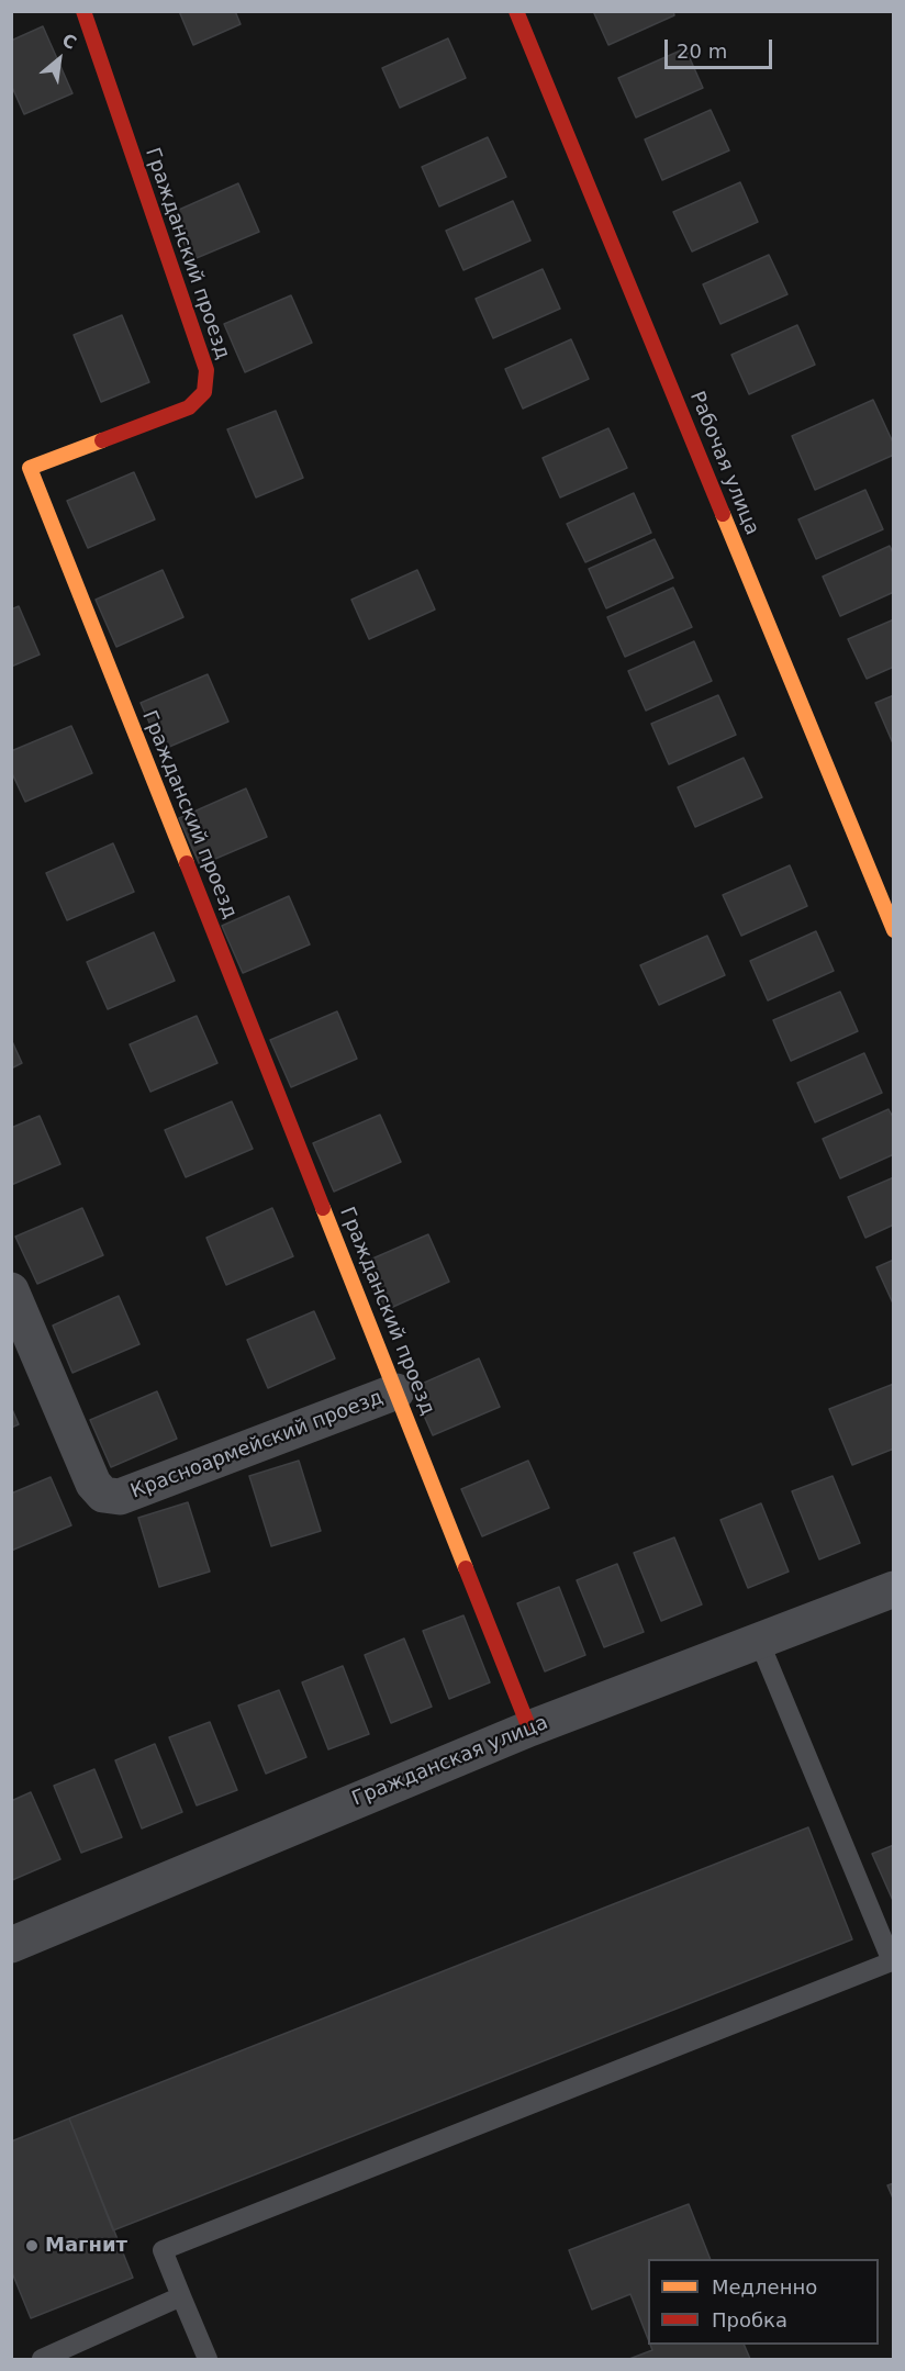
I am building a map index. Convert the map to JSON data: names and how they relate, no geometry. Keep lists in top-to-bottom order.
{
  "streets": {
    "street": [
      "Гражданский проезд",
      "Рабочая улица",
      "Красноармейский проезд",
      "Гражданская улица"
    ]
  },
  "crossings": [
    ["Гражданский проезд", "Красноармейский проезд"],
    ["Гражданский проезд", "Гражданская улица"]
  ],
  "places": ["Магнит"],
  "legend": ["Медленно", "Пробка"],
  "scale_bar": "20 m",
  "north": "top right"
}
